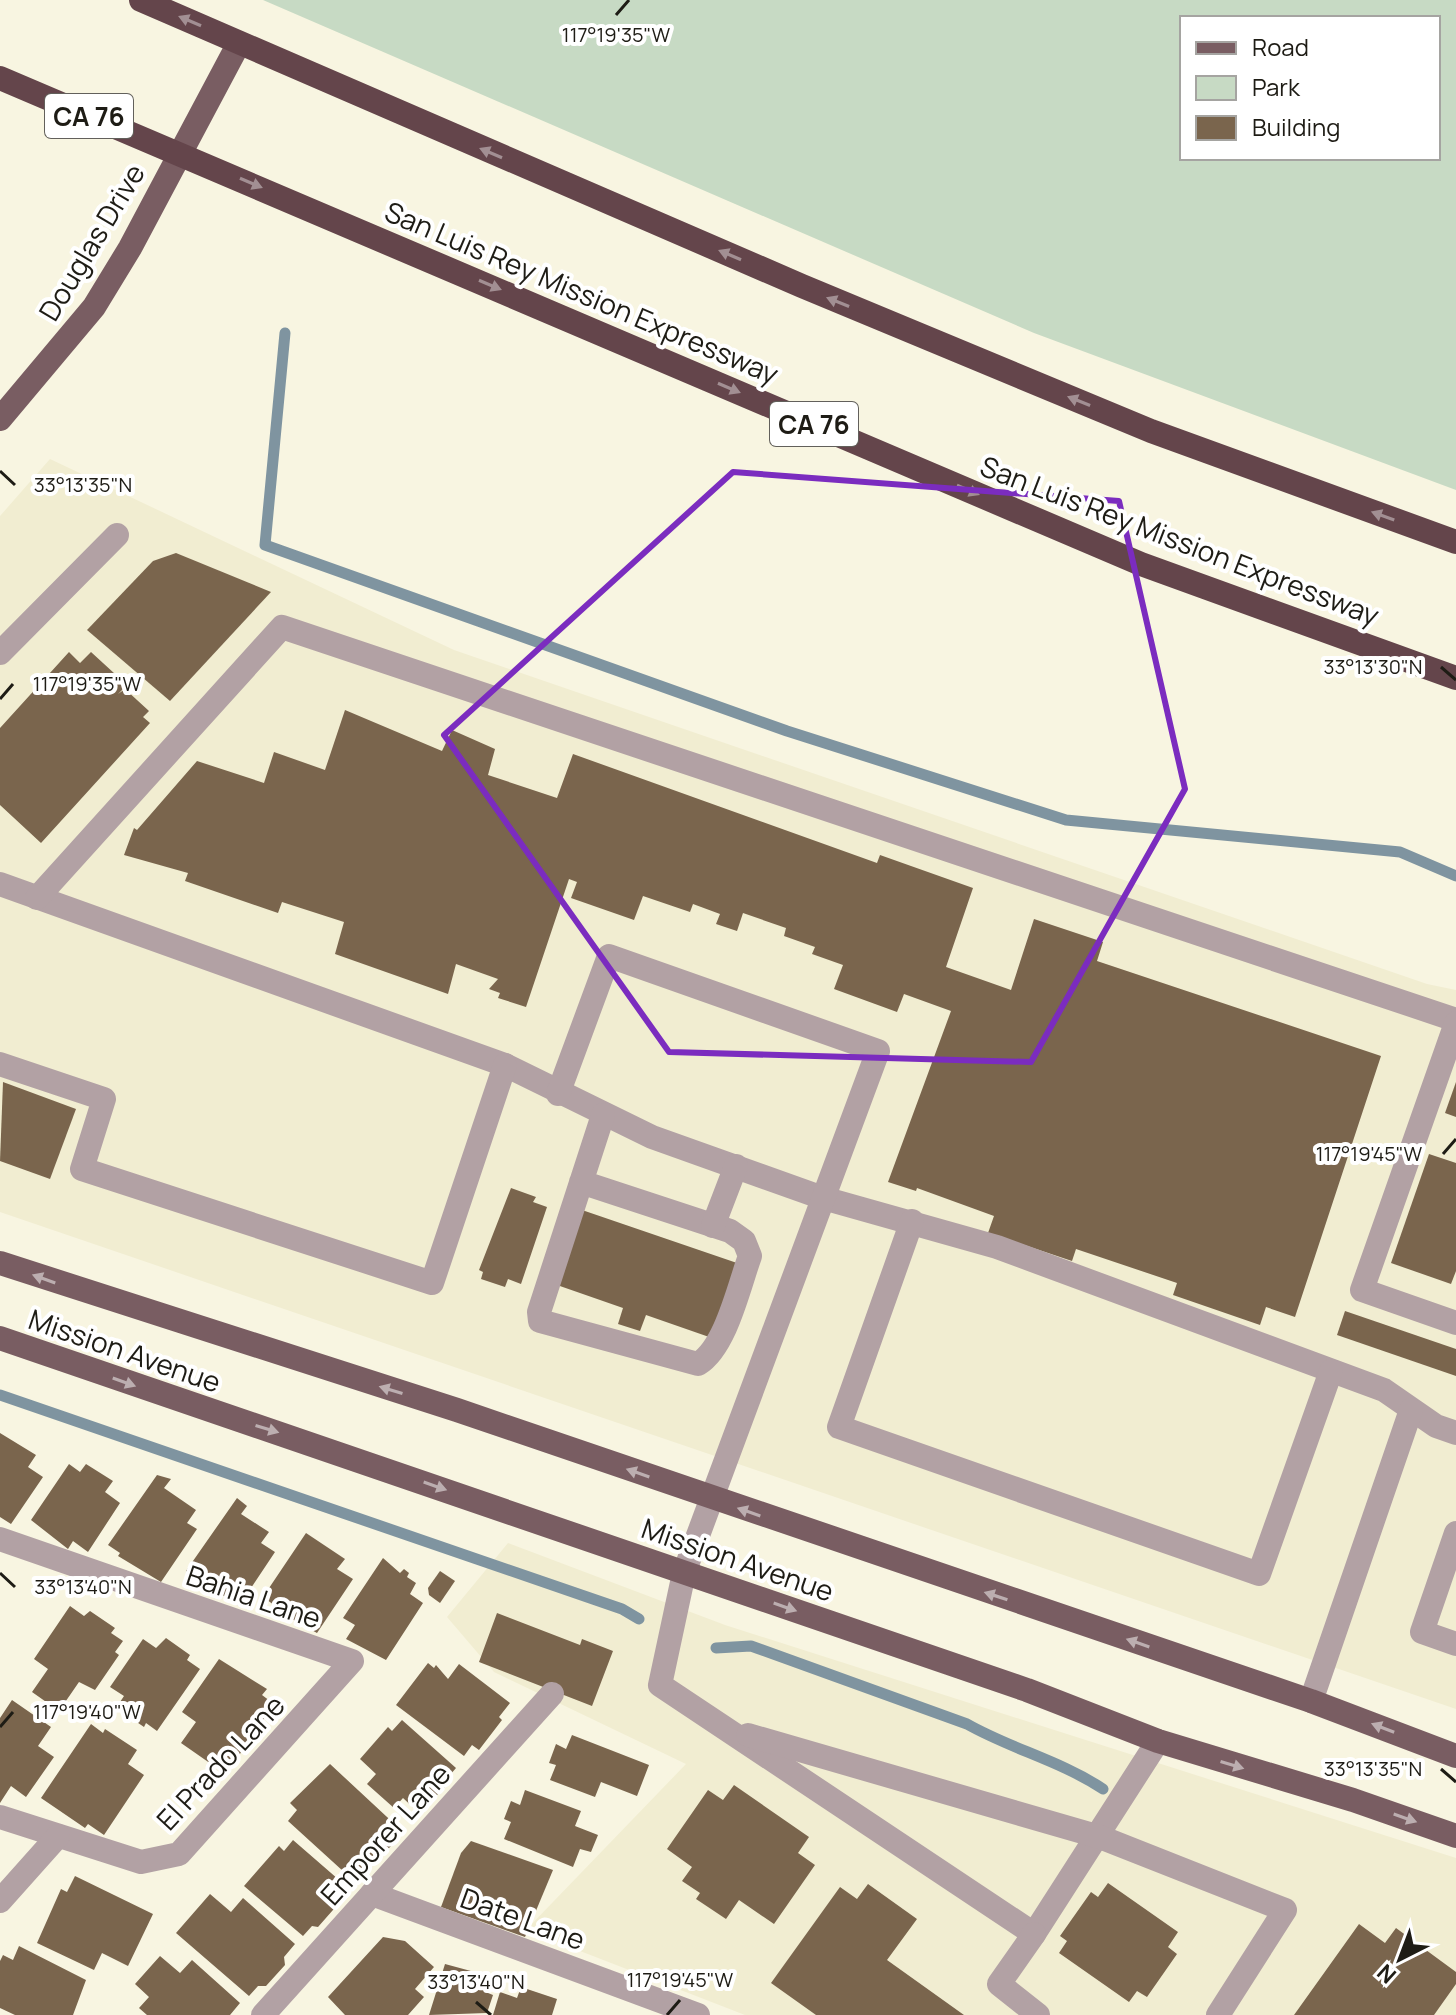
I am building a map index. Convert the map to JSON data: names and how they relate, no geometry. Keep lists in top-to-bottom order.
{
  "streets": {
    "highway": ["CA 76", "San Luis Rey Mission Expressway"],
    "main road": ["Douglas Drive", "Mission Avenue"],
    "lane": [
      "Bahia Lane",
      "El Prado Lane",
      "Emporer Lane",
      "Date Lane"
    ]
  },
  "crossings": [
    ["Douglas Drive", "San Luis Rey Mission Expressway"],
    ["Bahia Lane", "El Prado Lane"],
    ["Emporer Lane", "Date Lane"]
  ],
  "legend": ["Road", "Park", "Building"],
  "north": "bottom left",
  "coordinates": [
    "117°19'35\"W",
    "33°13'35\"N",
    "33°13'30\"N",
    "117°19'45\"W",
    "33°13'40\"N",
    "117°19'40\"W"
  ]
}
